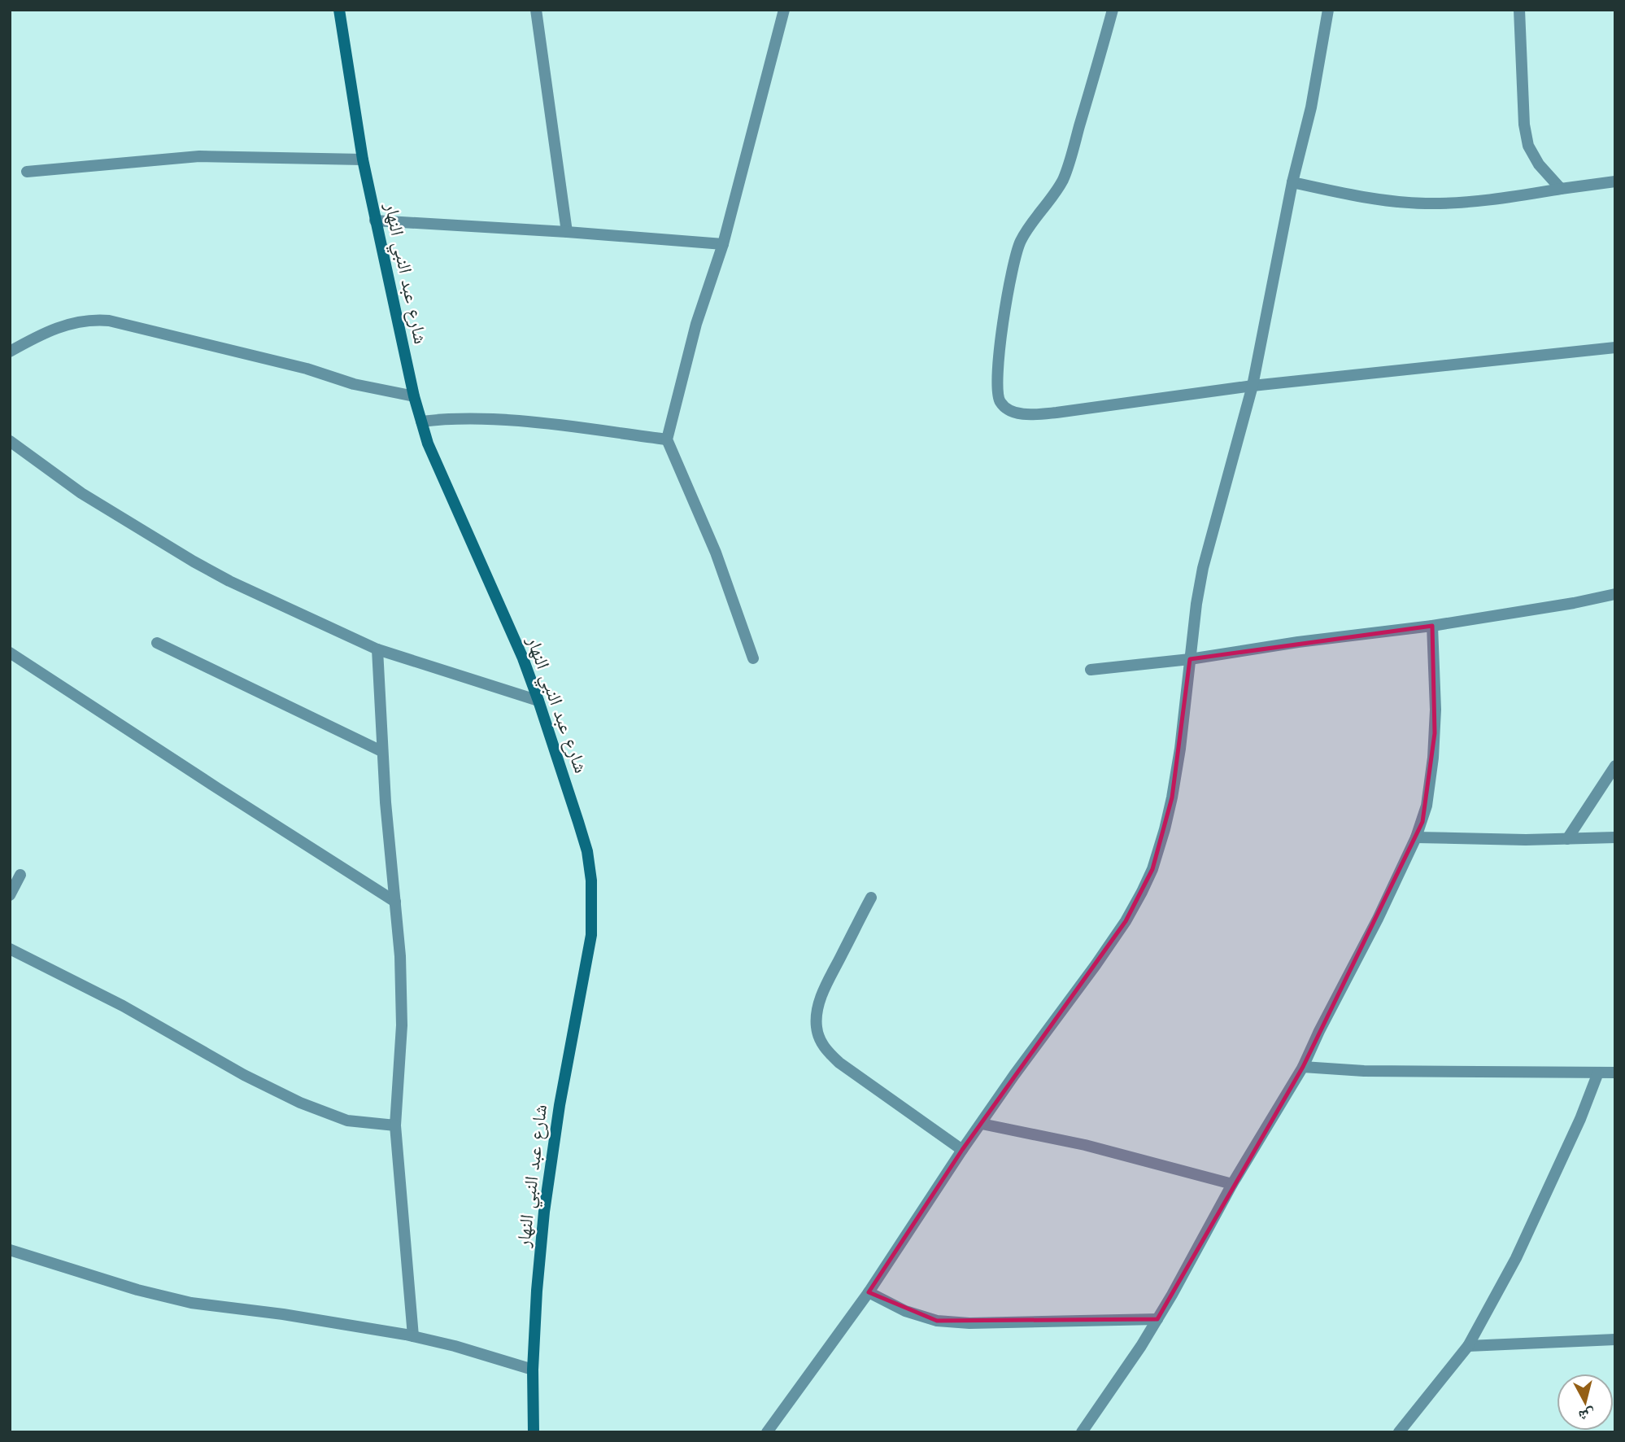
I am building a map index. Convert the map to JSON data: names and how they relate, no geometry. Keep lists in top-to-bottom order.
{
  "streets": {
    "street": ["شارع عبد النبي النهار"]
  },
  "north": "bottom"
}
